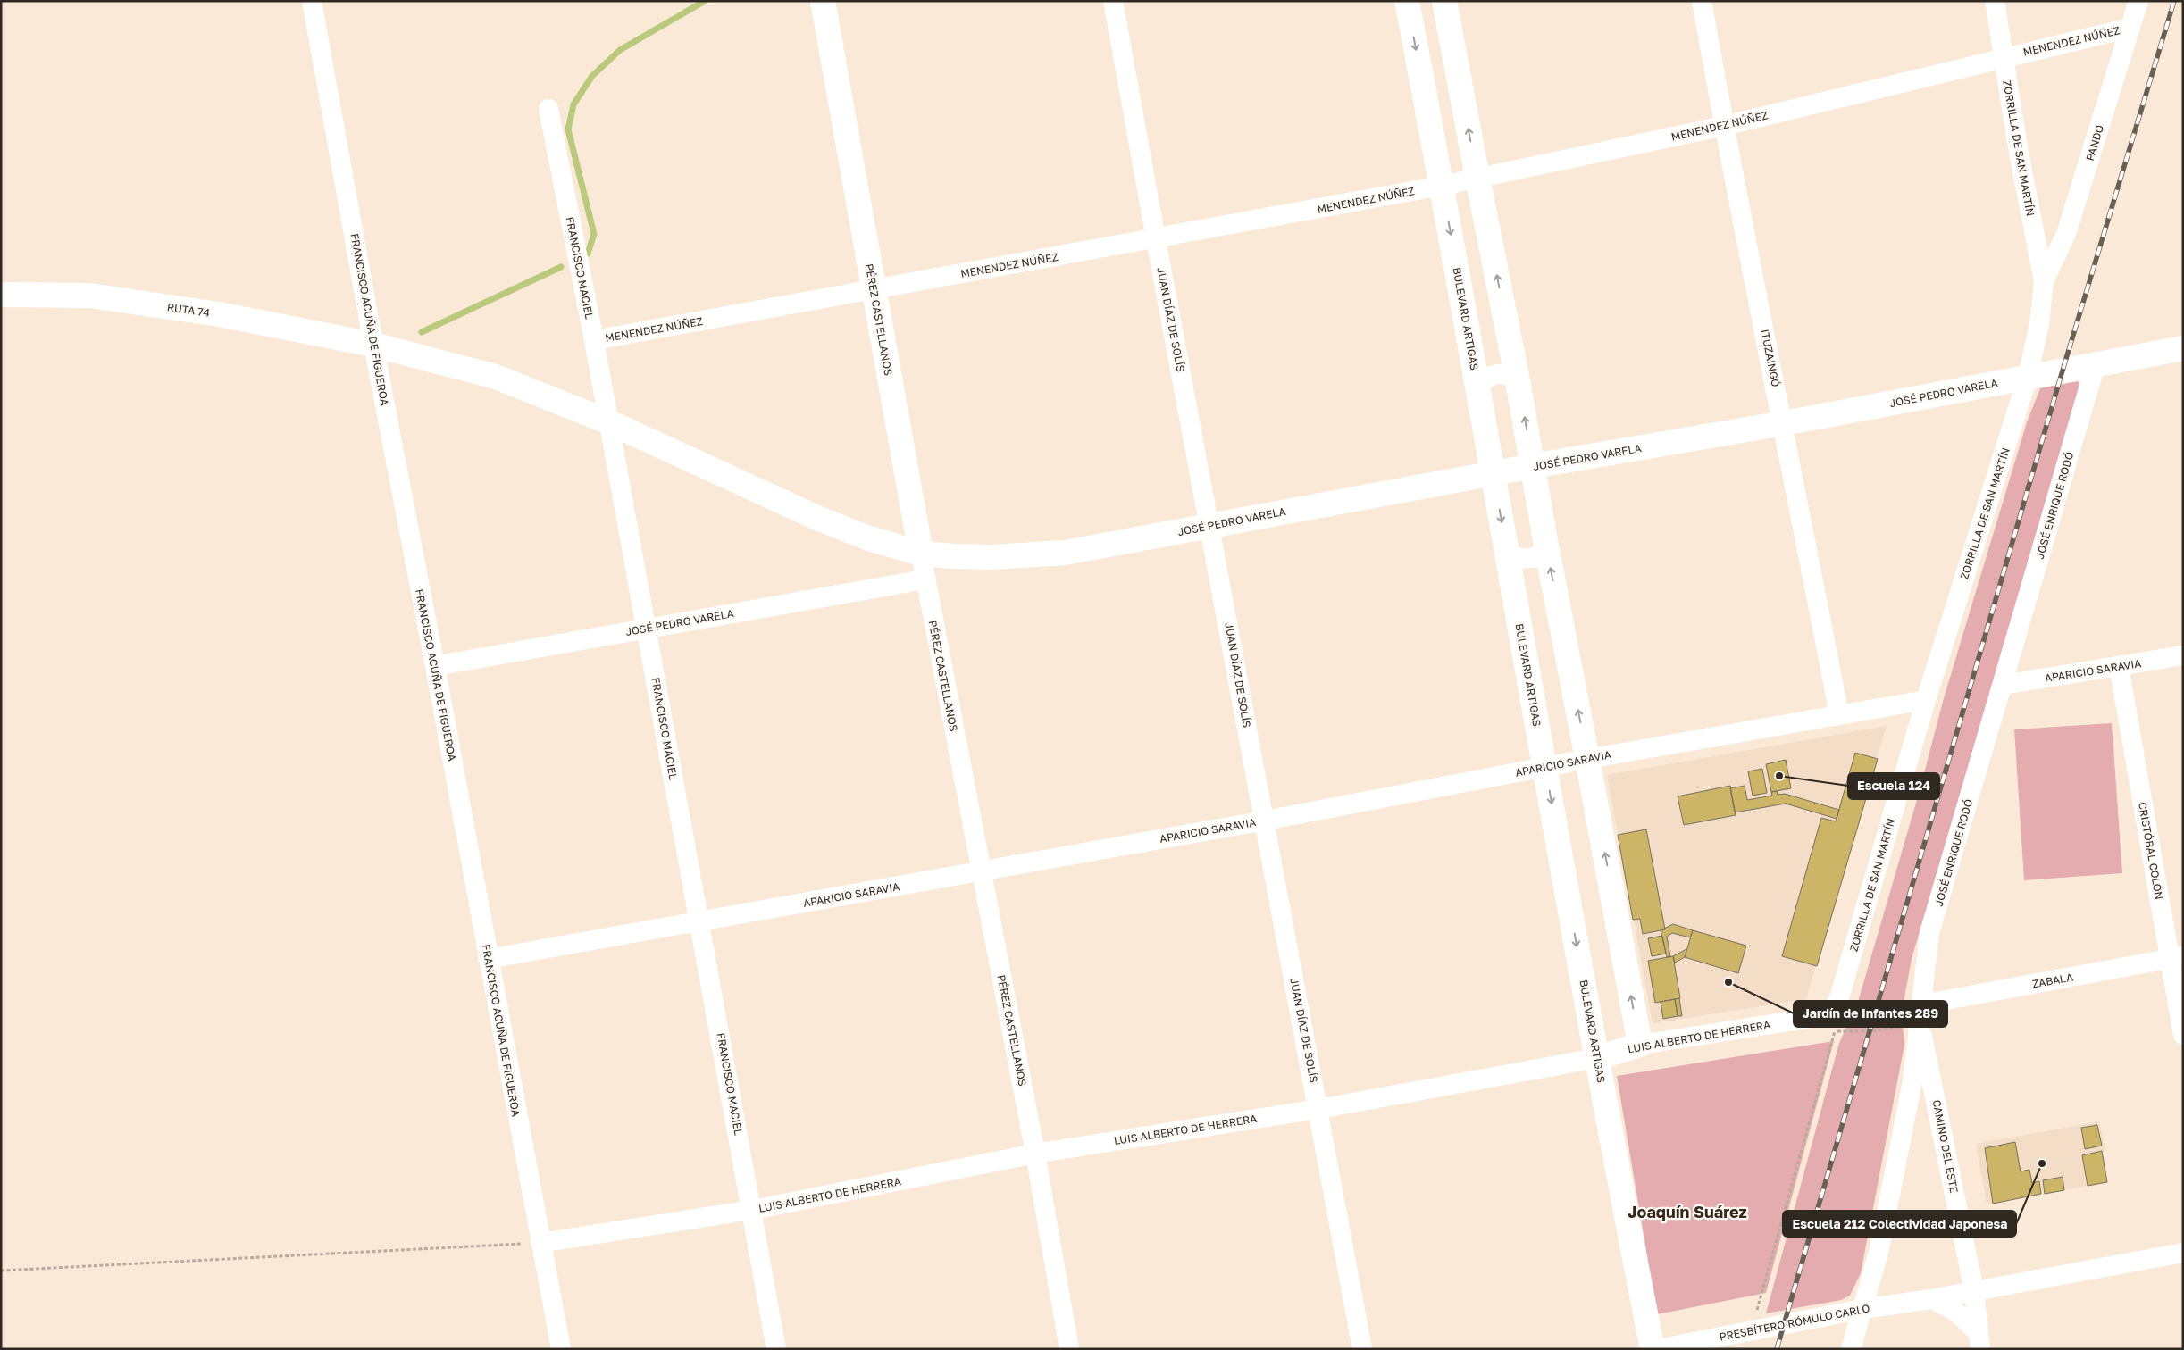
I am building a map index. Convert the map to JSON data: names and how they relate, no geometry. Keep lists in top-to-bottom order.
{
  "streets": {
    "street": [
      "MENENDEZ NÚÑEZ",
      "PANDO",
      "ZORRILLA DE SAN MARTÍN",
      "FRANCISCO MACIEL",
      "RUTA 74",
      "BULEVARD ARTIGAS",
      "FRANCISCO ACUÑA DE FIGUEROA",
      "PÉREZ CASTELLANOS",
      "JUAN DÍAZ DE SOLÍS",
      "ITUZAINGÓ",
      "JOSÉ PEDRO VARELA",
      "JOSÉ ENRIQUE RODÓ",
      "APARICIO SARAVIA",
      "CRISTÓBAL COLÓN",
      "ZABALA",
      "LUIS ALBERTO DE HERRERA",
      "CAMINO DEL ESTE",
      "PRESBÍTERO RÓMULO CARLO"
    ]
  },
  "crossings": [
    ["MENENDEZ NÚÑEZ", "PANDO"],
    ["MENENDEZ NÚÑEZ", "ZORRILLA DE SAN MARTÍN"],
    ["MENENDEZ NÚÑEZ", "FRANCISCO MACIEL"],
    ["MENENDEZ NÚÑEZ", "BULEVARD ARTIGAS"],
    ["MENENDEZ NÚÑEZ", "PÉREZ CASTELLANOS"],
    ["MENENDEZ NÚÑEZ", "JUAN DÍAZ DE SOLÍS"],
    ["MENENDEZ NÚÑEZ", "ITUZAINGÓ"],
    ["PANDO", "ZORRILLA DE SAN MARTÍN"],
    ["ZORRILLA DE SAN MARTÍN", "JOSÉ PEDRO VARELA"],
    ["ZORRILLA DE SAN MARTÍN", "APARICIO SARAVIA"],
    ["ZORRILLA DE SAN MARTÍN", "LUIS ALBERTO DE HERRERA"],
    ["FRANCISCO MACIEL", "RUTA 74"],
    ["FRANCISCO MACIEL", "JOSÉ PEDRO VARELA"],
    ["FRANCISCO MACIEL", "APARICIO SARAVIA"],
    ["FRANCISCO MACIEL", "LUIS ALBERTO DE HERRERA"],
    ["RUTA 74", "FRANCISCO ACUÑA DE FIGUEROA"],
    ["RUTA 74", "JOSÉ PEDRO VARELA"],
    ["BULEVARD ARTIGAS", "JOSÉ PEDRO VARELA"],
    ["BULEVARD ARTIGAS", "APARICIO SARAVIA"],
    ["BULEVARD ARTIGAS", "LUIS ALBERTO DE HERRERA"],
    ["FRANCISCO ACUÑA DE FIGUEROA", "JOSÉ PEDRO VARELA"],
    ["FRANCISCO ACUÑA DE FIGUEROA", "APARICIO SARAVIA"],
    ["FRANCISCO ACUÑA DE FIGUEROA", "LUIS ALBERTO DE HERRERA"],
    ["PÉREZ CASTELLANOS", "JOSÉ PEDRO VARELA"],
    ["PÉREZ CASTELLANOS", "APARICIO SARAVIA"],
    ["PÉREZ CASTELLANOS", "LUIS ALBERTO DE HERRERA"],
    ["JUAN DÍAZ DE SOLÍS", "JOSÉ PEDRO VARELA"],
    ["JUAN DÍAZ DE SOLÍS", "APARICIO SARAVIA"],
    ["JUAN DÍAZ DE SOLÍS", "LUIS ALBERTO DE HERRERA"],
    ["ITUZAINGÓ", "JOSÉ PEDRO VARELA"],
    ["ITUZAINGÓ", "APARICIO SARAVIA"],
    ["JOSÉ PEDRO VARELA", "JOSÉ ENRIQUE RODÓ"],
    ["JOSÉ ENRIQUE RODÓ", "APARICIO SARAVIA"],
    ["JOSÉ ENRIQUE RODÓ", "ZABALA"],
    ["JOSÉ ENRIQUE RODÓ", "CAMINO DEL ESTE"],
    ["JOSÉ ENRIQUE RODÓ", "PRESBÍTERO RÓMULO CARLO"],
    ["APARICIO SARAVIA", "CRISTÓBAL COLÓN"],
    ["CRISTÓBAL COLÓN", "ZABALA"],
    ["CAMINO DEL ESTE", "PRESBÍTERO RÓMULO CARLO"]
  ],
  "districts": ["Joaquín Suárez"],
  "places": ["Escuela 124", "Jardín de Infantes 289", "Escuela 212 Colectividad Japonesa"]
}
